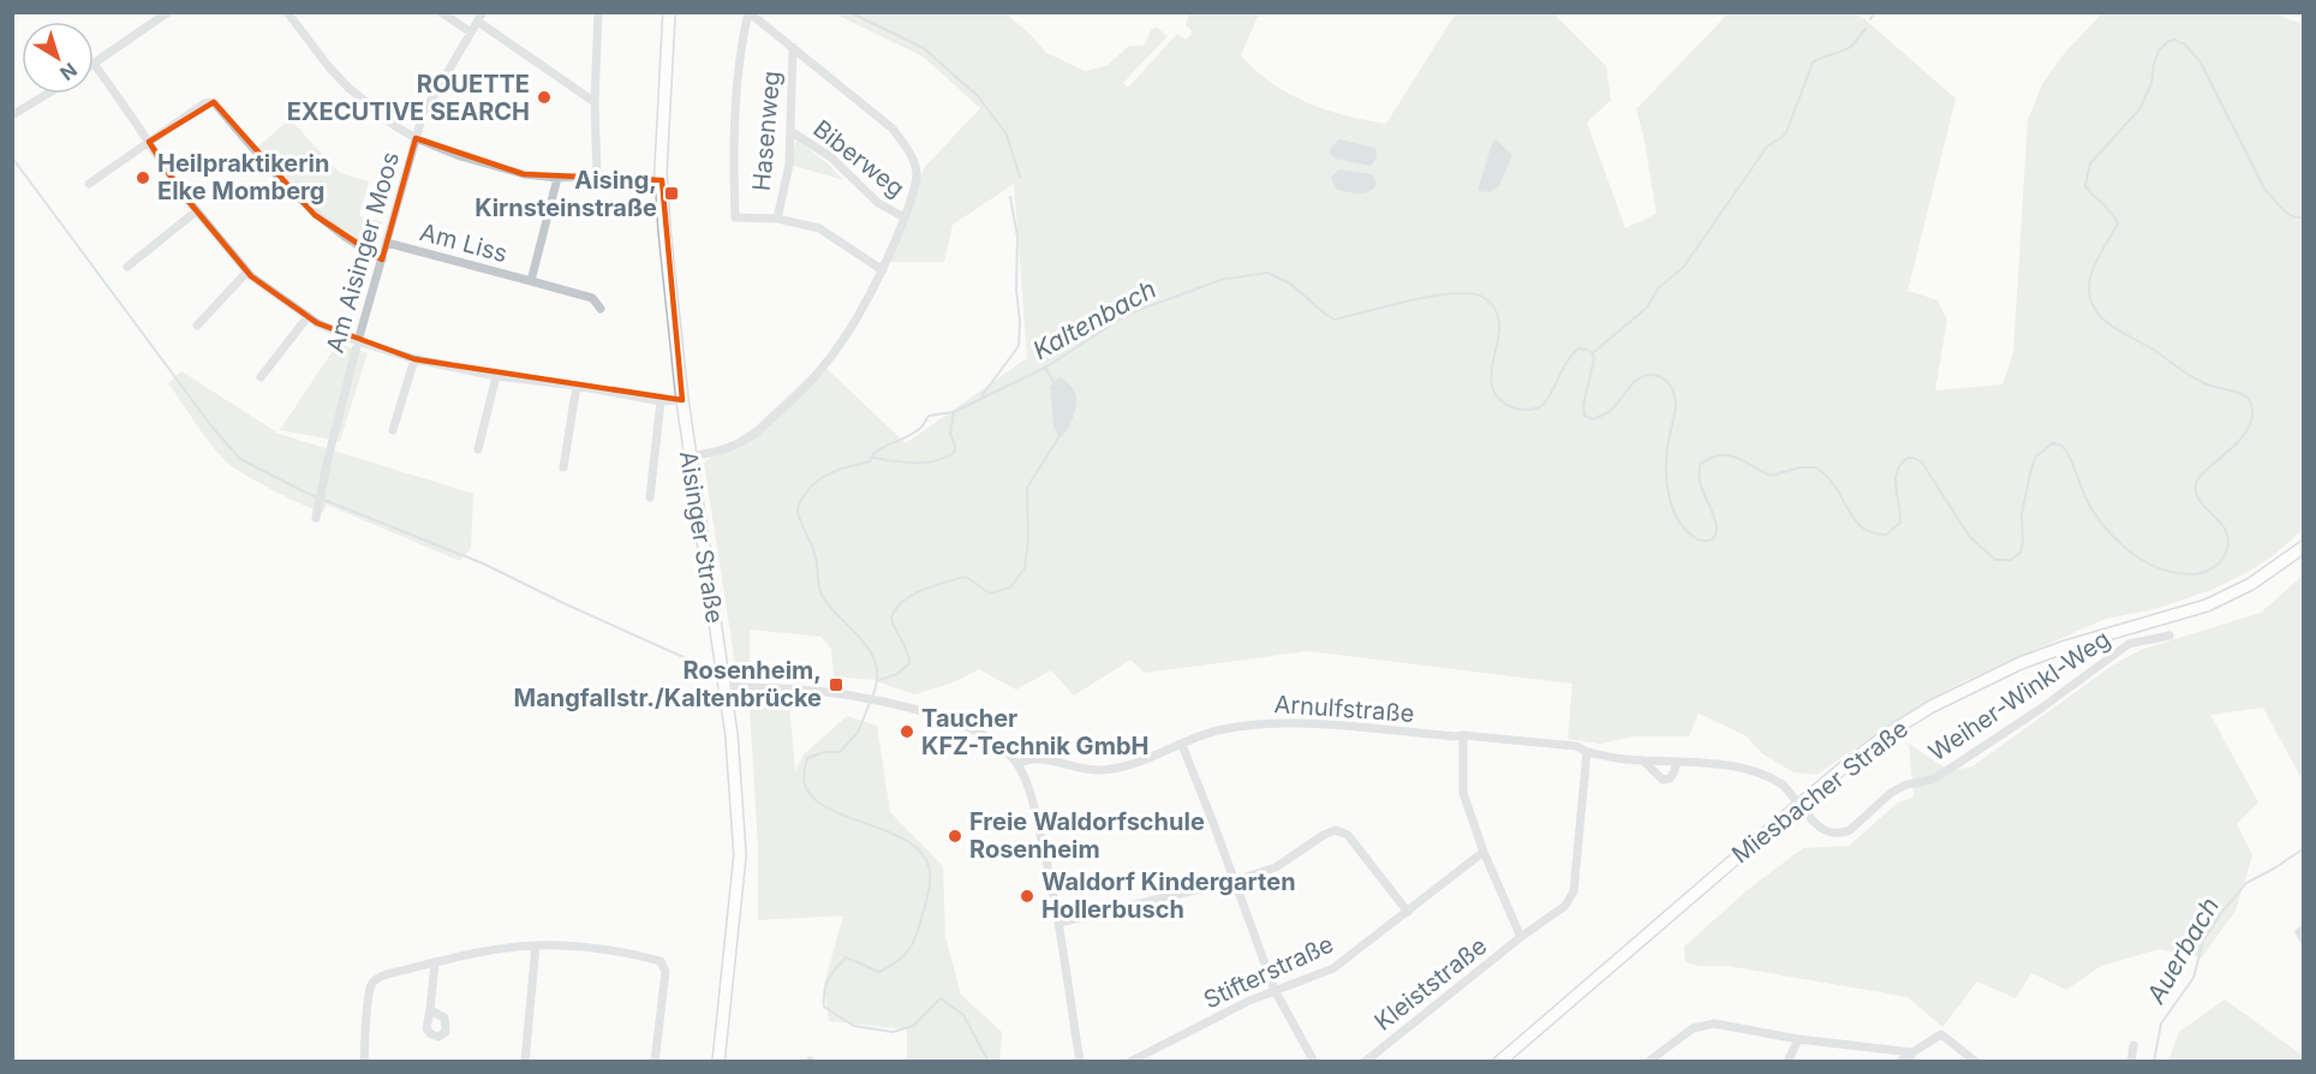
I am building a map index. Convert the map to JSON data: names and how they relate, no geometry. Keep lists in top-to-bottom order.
{
  "streets": {
    "main road": ["Aisinger Straße", "Miesbacher Straße"],
    "street": [
      "Hasenweg",
      "Biberweg",
      "Am Liss",
      "Am Aisinger Moos",
      "Weiher-Winkl-Weg",
      "Arnulfstraße",
      "Stifterstraße",
      "Kleiststraße"
    ]
  },
  "crossings": [
    ["Hasenweg", "Biberweg"],
    ["Am Liss", "Am Aisinger Moos"],
    ["Weiher-Winkl-Weg", "Arnulfstraße"],
    ["Weiher-Winkl-Weg", "Kleiststraße"],
    ["Arnulfstraße", "Kleiststraße"]
  ],
  "water": ["Kaltenbach", "Auerbach"],
  "places": {
    "other": [
      "ROUETTE EXECUTIVE SEARCH",
      "Heilpraktikerin Elke Momberg",
      "Taucher KFZ-Technik GmbH",
      "Freie Waldorfschule Rosenheim",
      "Waldorf Kindergarten Hollerbusch"
    ],
    "transit": ["Aising, Kirnsteinstraße", "Rosenheim, Mangfallstr./Kaltenbrücke"]
  },
  "north": "bottom right"
}
